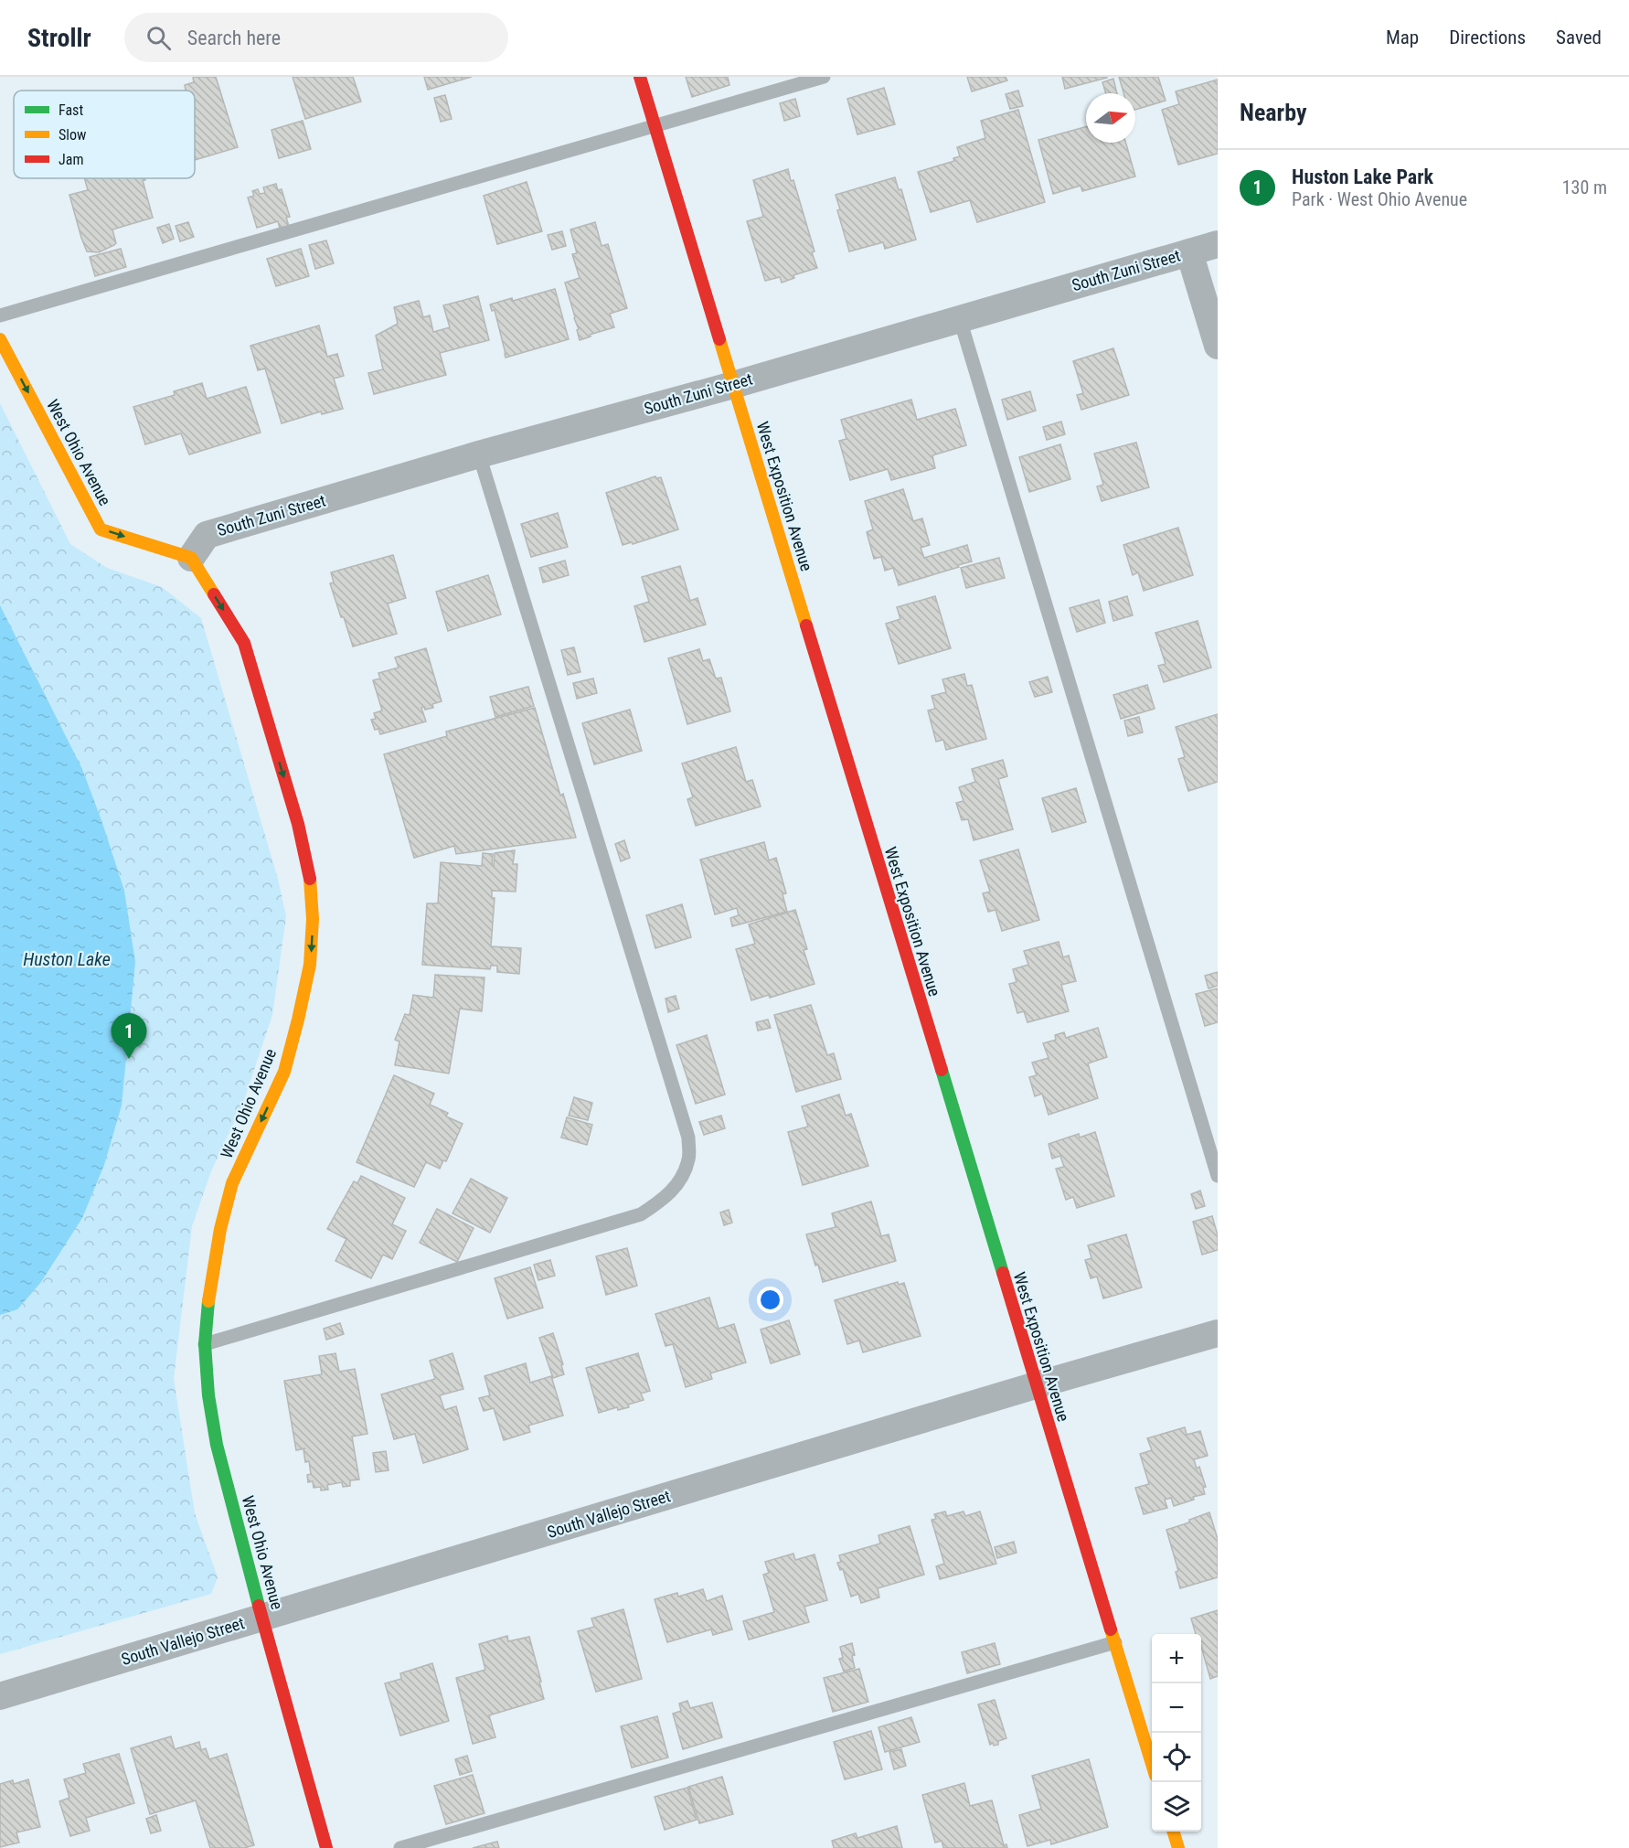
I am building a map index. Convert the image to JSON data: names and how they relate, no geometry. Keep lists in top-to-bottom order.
{
  "streets": {
    "street": [
      "South Zuni Street",
      "West Ohio Avenue",
      "West Exposition Avenue",
      "South Vallejo Street"
    ]
  },
  "crossings": [
    ["South Zuni Street", "West Ohio Avenue"],
    ["South Zuni Street", "West Exposition Avenue"],
    ["West Ohio Avenue", "South Vallejo Street"],
    ["West Exposition Avenue", "South Vallejo Street"]
  ],
  "one_way": ["West Ohio Avenue"],
  "water": ["Huston Lake"],
  "legend": ["Fast", "Slow", "Jam"],
  "north": "right",
  "page": {
    "header": "Strollr",
    "search": "Search here",
    "nav": ["Map", "Directions", "Saved"],
    "heading": "Nearby",
    "list": [
      {
        "mark": "1",
        "name": "Huston Lake Park",
        "note": "Park · West Ohio Avenue",
        "value": "130 m"
      }
    ],
    "pins": "1",
    "map_buttons": ["+", "−"]
  }
}
